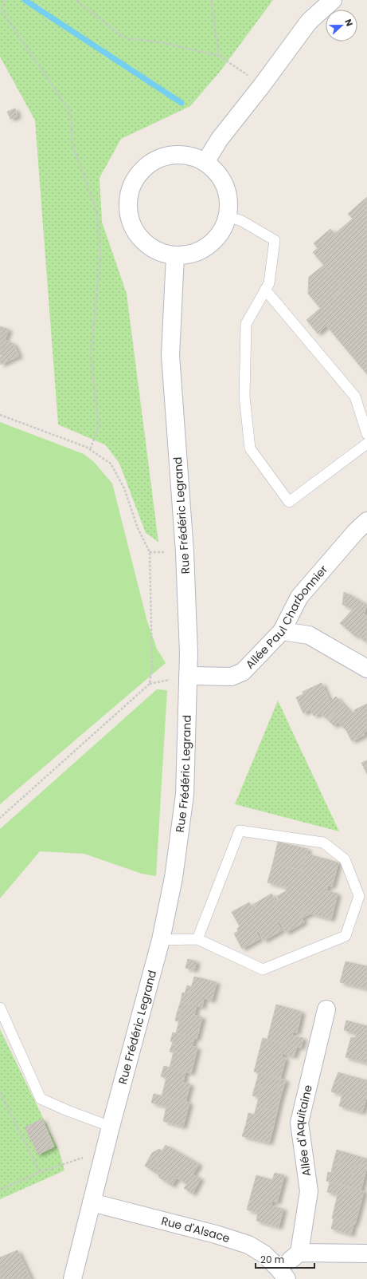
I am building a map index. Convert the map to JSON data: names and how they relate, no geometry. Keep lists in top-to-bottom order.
{
  "streets": {
    "main road": [
      "Rue Frédéric Legrand",
      "Allée Paul Charbonnier",
      "Allée d'Aquitaine",
      "Rue d'Alsace"
    ]
  },
  "crossings": [
    ["Rue Frédéric Legrand", "Allée Paul Charbonnier"],
    ["Rue Frédéric Legrand", "Rue d'Alsace"]
  ],
  "scale_bar": "20 m",
  "north": "right"
}
